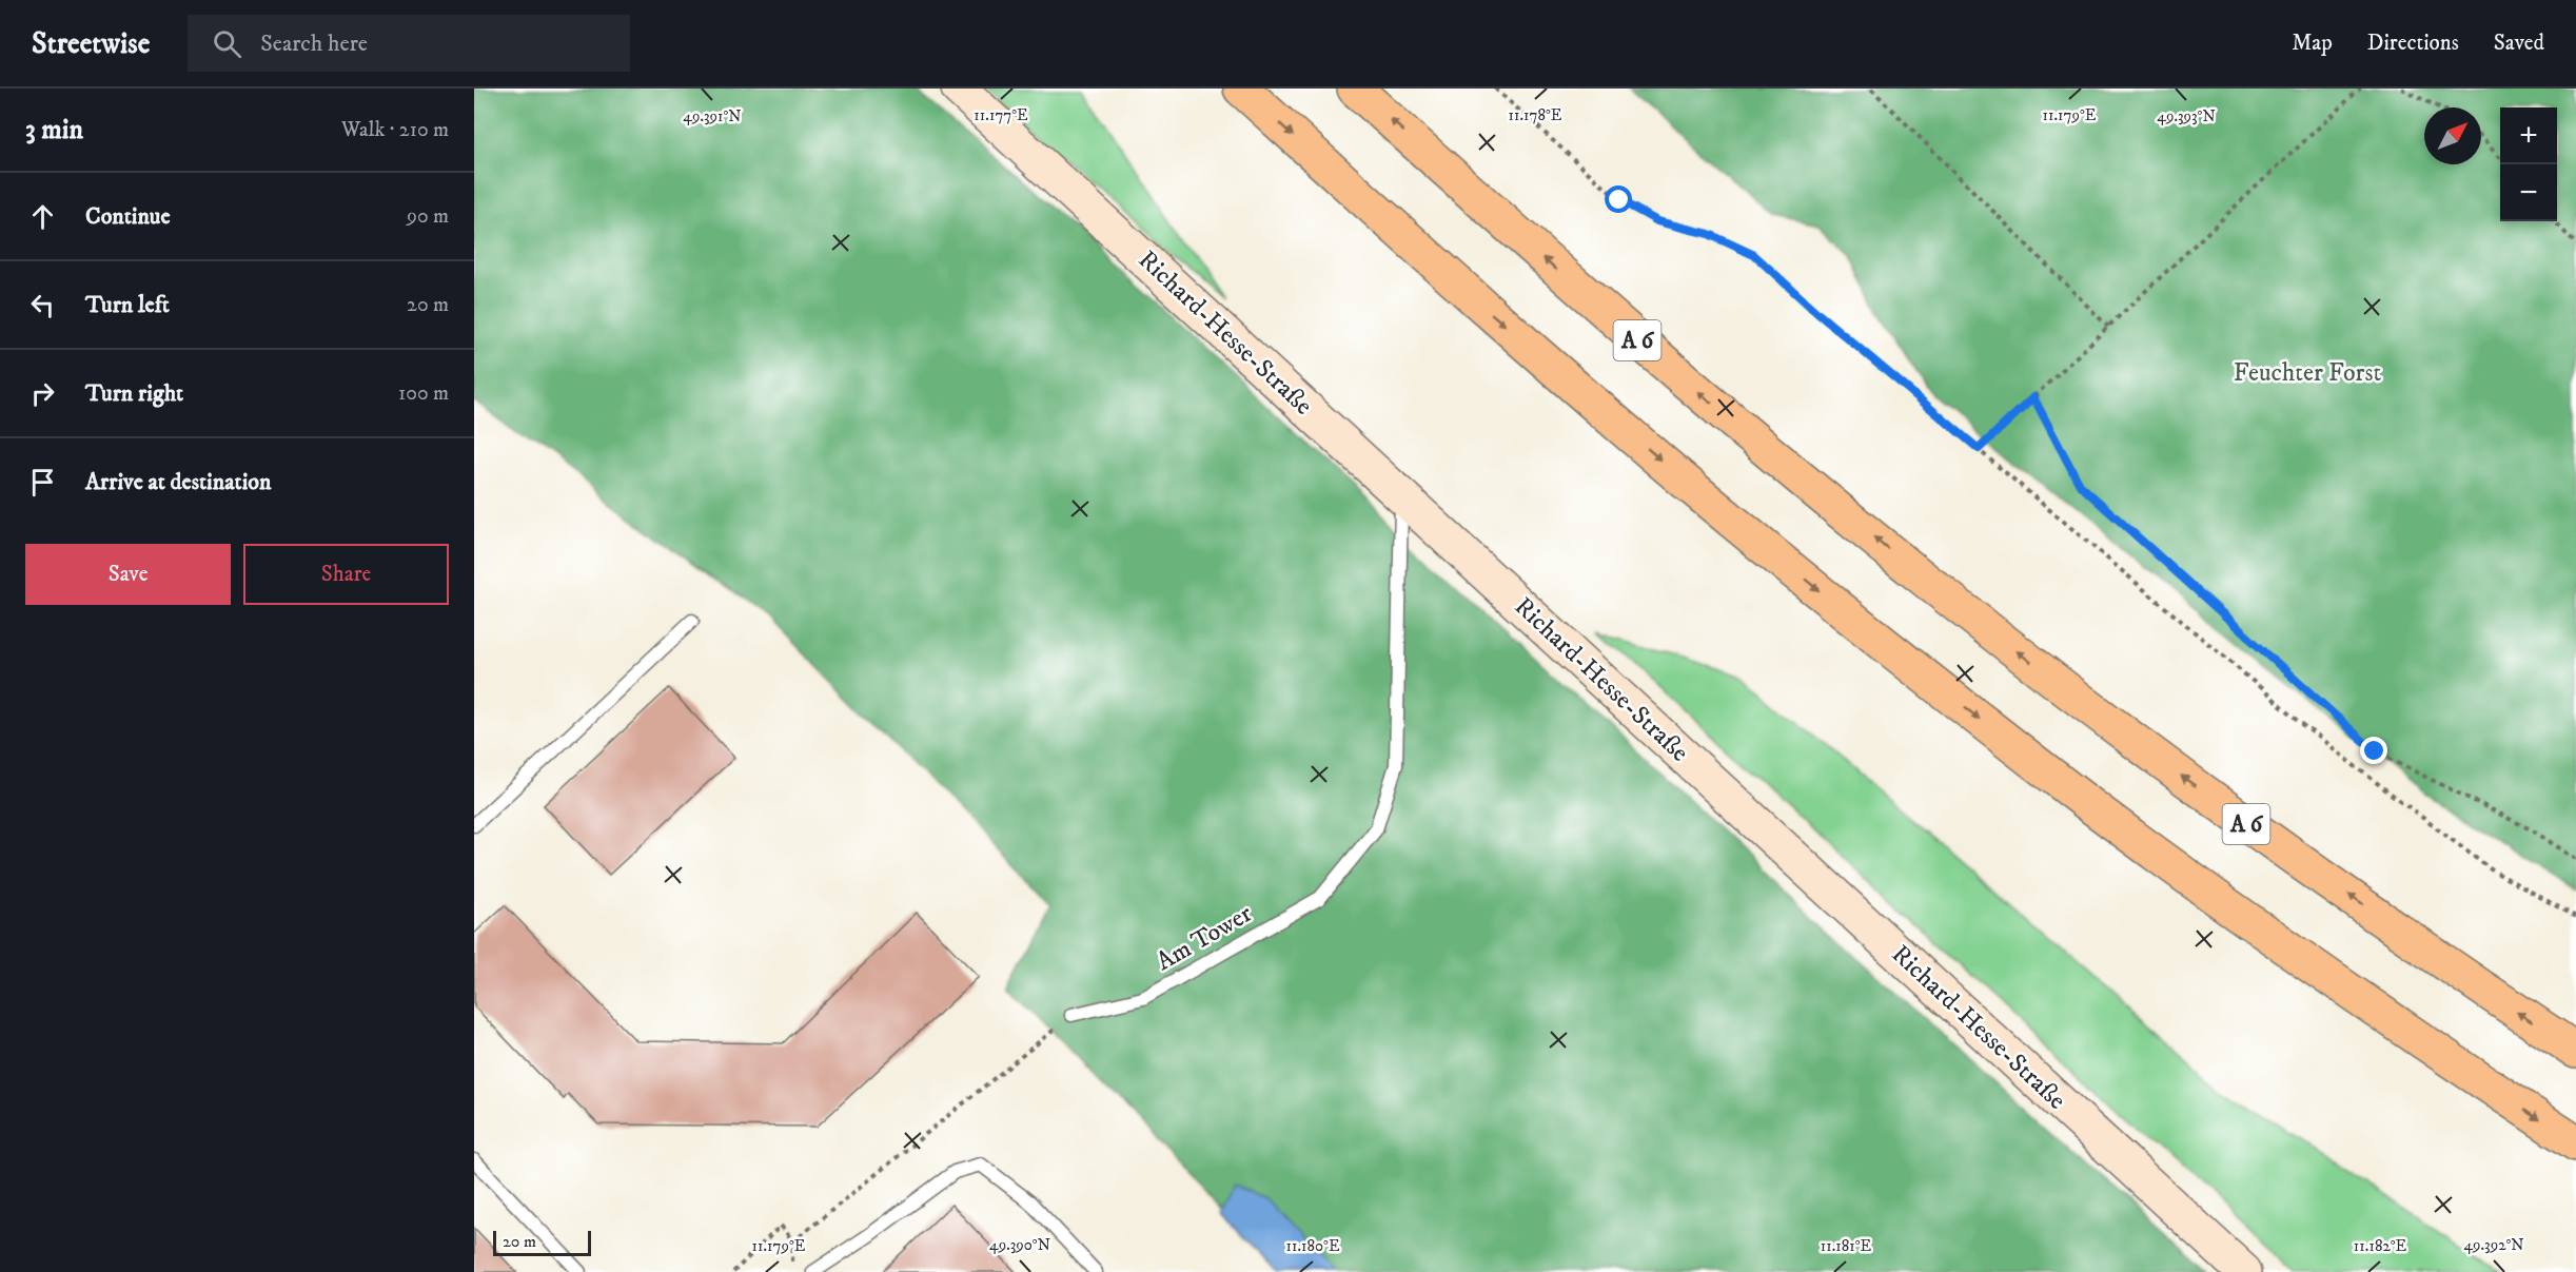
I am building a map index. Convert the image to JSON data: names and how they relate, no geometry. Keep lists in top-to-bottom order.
{
  "streets": {
    "highway": ["A 6"],
    "street": ["Richard-Hesse-Straße"],
    "lane": ["Am Tower"]
  },
  "crossings": [
    ["Richard-Hesse-Straße", "Am Tower"]
  ],
  "parks": ["Feuchter Forst"],
  "scale_bar": "20 m",
  "north": "top right",
  "page": {
    "header": "Streetwise",
    "search": "Search here",
    "nav": ["Map", "Directions", "Saved"],
    "heading": ["3 min", "Walk · 210 m"],
    "map_buttons": ["+", "−"],
    "list": [
      ["Continue", "90 m"],
      ["Turn left", "20 m"],
      ["Turn right", "100 m"],
      "Arrive at destination"
    ],
    "buttons": ["Save", "Share"],
    "scale": "20 m"
  },
  "coordinates": [
    "11.177°E",
    "11.178°E",
    "11.179°E",
    "49.391°N",
    "49.393°N",
    "49.390°N",
    "49.392°N",
    "11.180°E",
    "11.181°E",
    "11.182°E"
  ]
}
